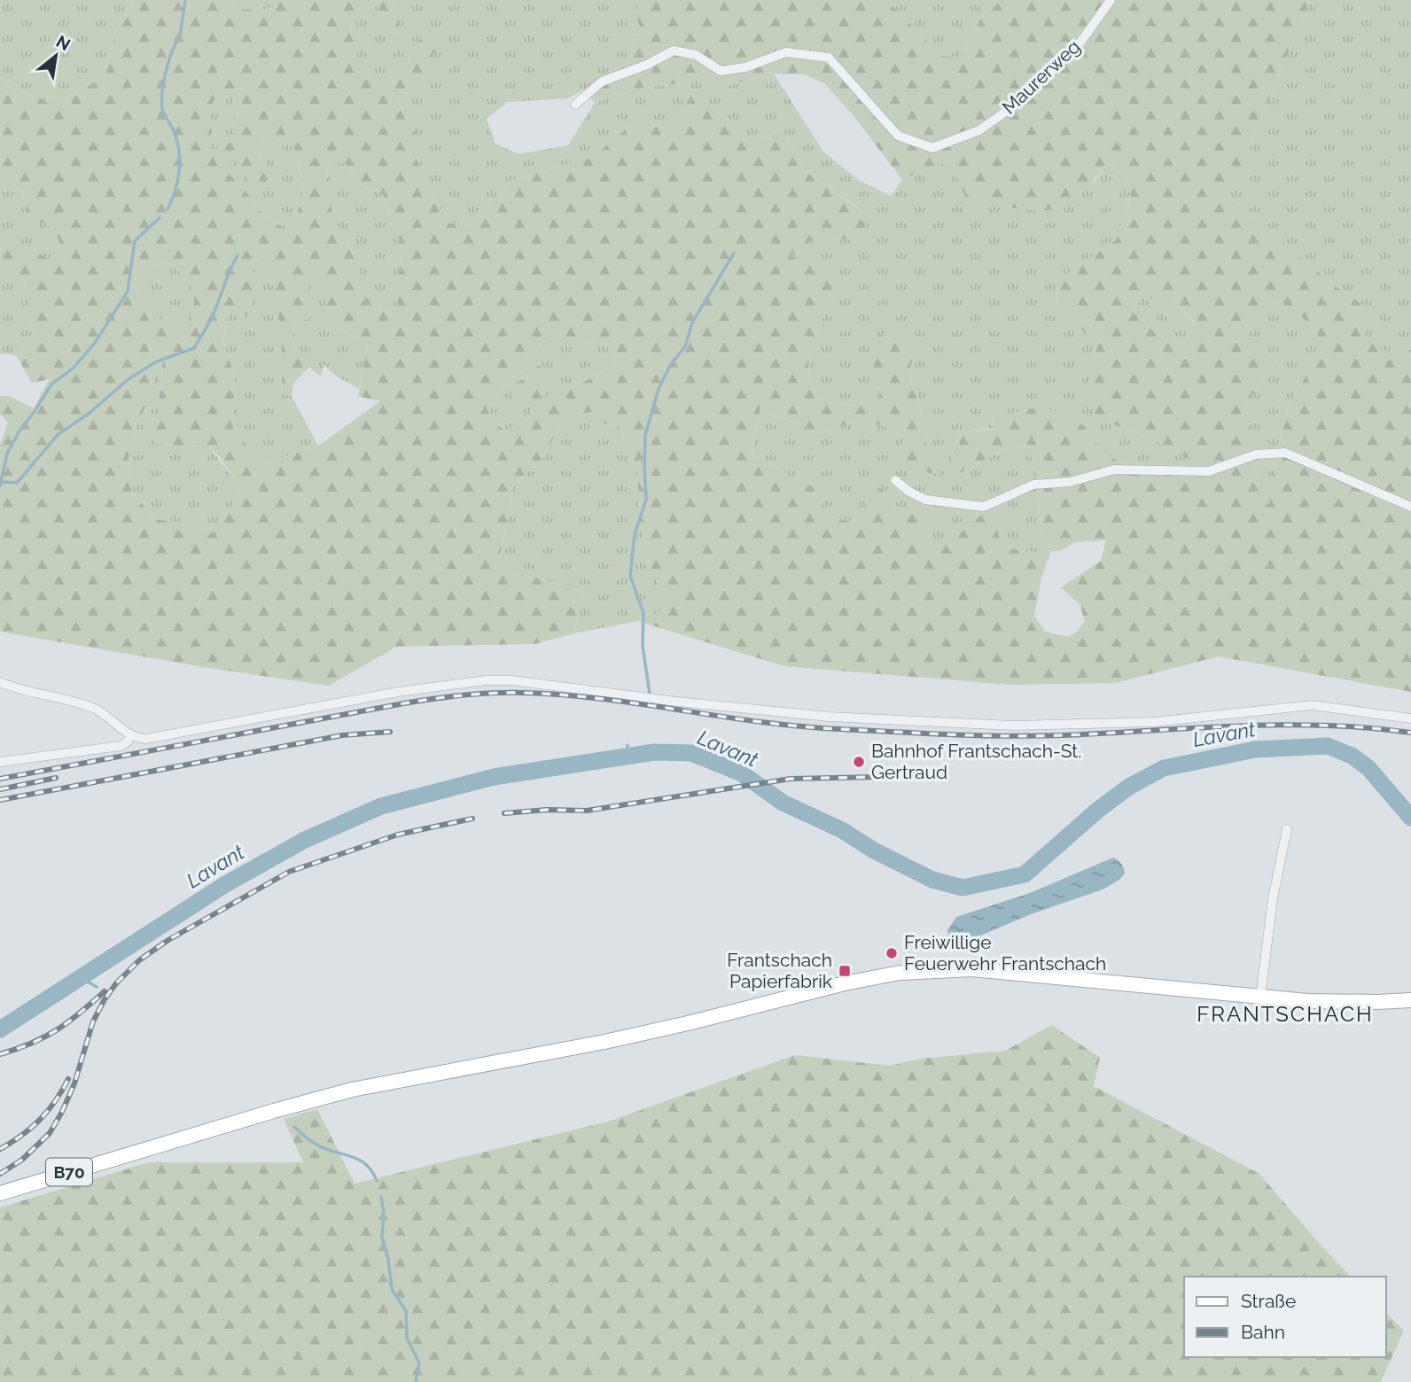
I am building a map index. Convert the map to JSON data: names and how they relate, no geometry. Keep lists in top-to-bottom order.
{
  "streets": {
    "main road": ["B70"],
    "street": ["Maurerweg"]
  },
  "districts": ["FRANTSCHACH"],
  "water": ["Lavant"],
  "places": {
    "other": ["Bahnhof Frantschach-St. Gertraud", "Freiwillige Feuerwehr Frantschach"],
    "transit": ["Frantschach Papierfabrik"]
  },
  "legend": ["Straße", "Bahn"],
  "north": "top right"
}
